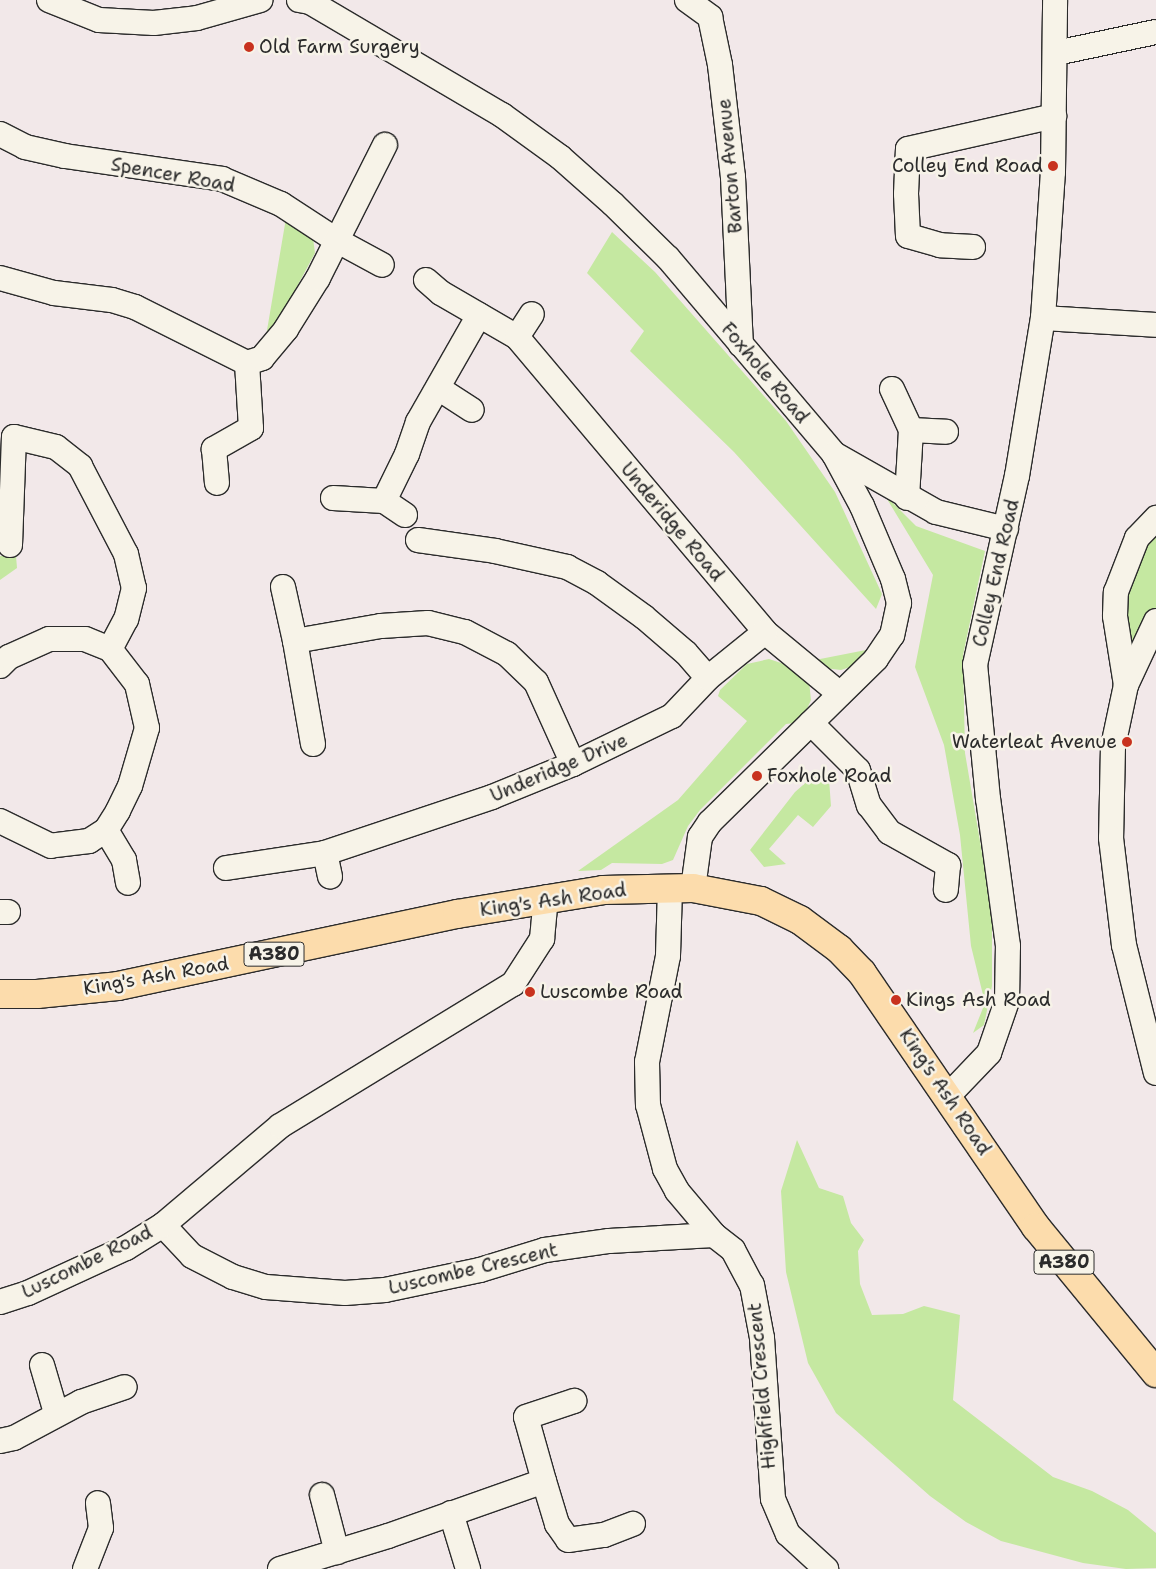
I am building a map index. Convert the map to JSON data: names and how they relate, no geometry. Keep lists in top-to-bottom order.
{
  "streets": {
    "highway": ["King's Ash Road", "A380"],
    "street": [
      "Barton Avenue",
      "Spencer Road",
      "Foxhole Road",
      "Underidge Road",
      "Colley End Road",
      "Underidge Drive",
      "Luscombe Road",
      "Luscombe Crescent",
      "Highfield Crescent"
    ]
  },
  "crossings": [
    ["Barton Avenue", "Foxhole Road"],
    ["Foxhole Road", "Underidge Road"],
    ["Foxhole Road", "King's Ash Road"],
    ["Foxhole Road", "Highfield Crescent"],
    ["Underidge Road", "Underidge Drive"],
    ["Colley End Road", "King's Ash Road"],
    ["King's Ash Road", "Luscombe Road"],
    ["King's Ash Road", "Highfield Crescent"],
    ["Luscombe Road", "Luscombe Crescent"],
    ["Luscombe Crescent", "Highfield Crescent"]
  ],
  "places": [
    "Old Farm Surgery",
    "Colley End Road",
    "Waterleat Avenue",
    "Foxhole Road",
    "Luscombe Road",
    "Kings Ash Road"
  ]
}
